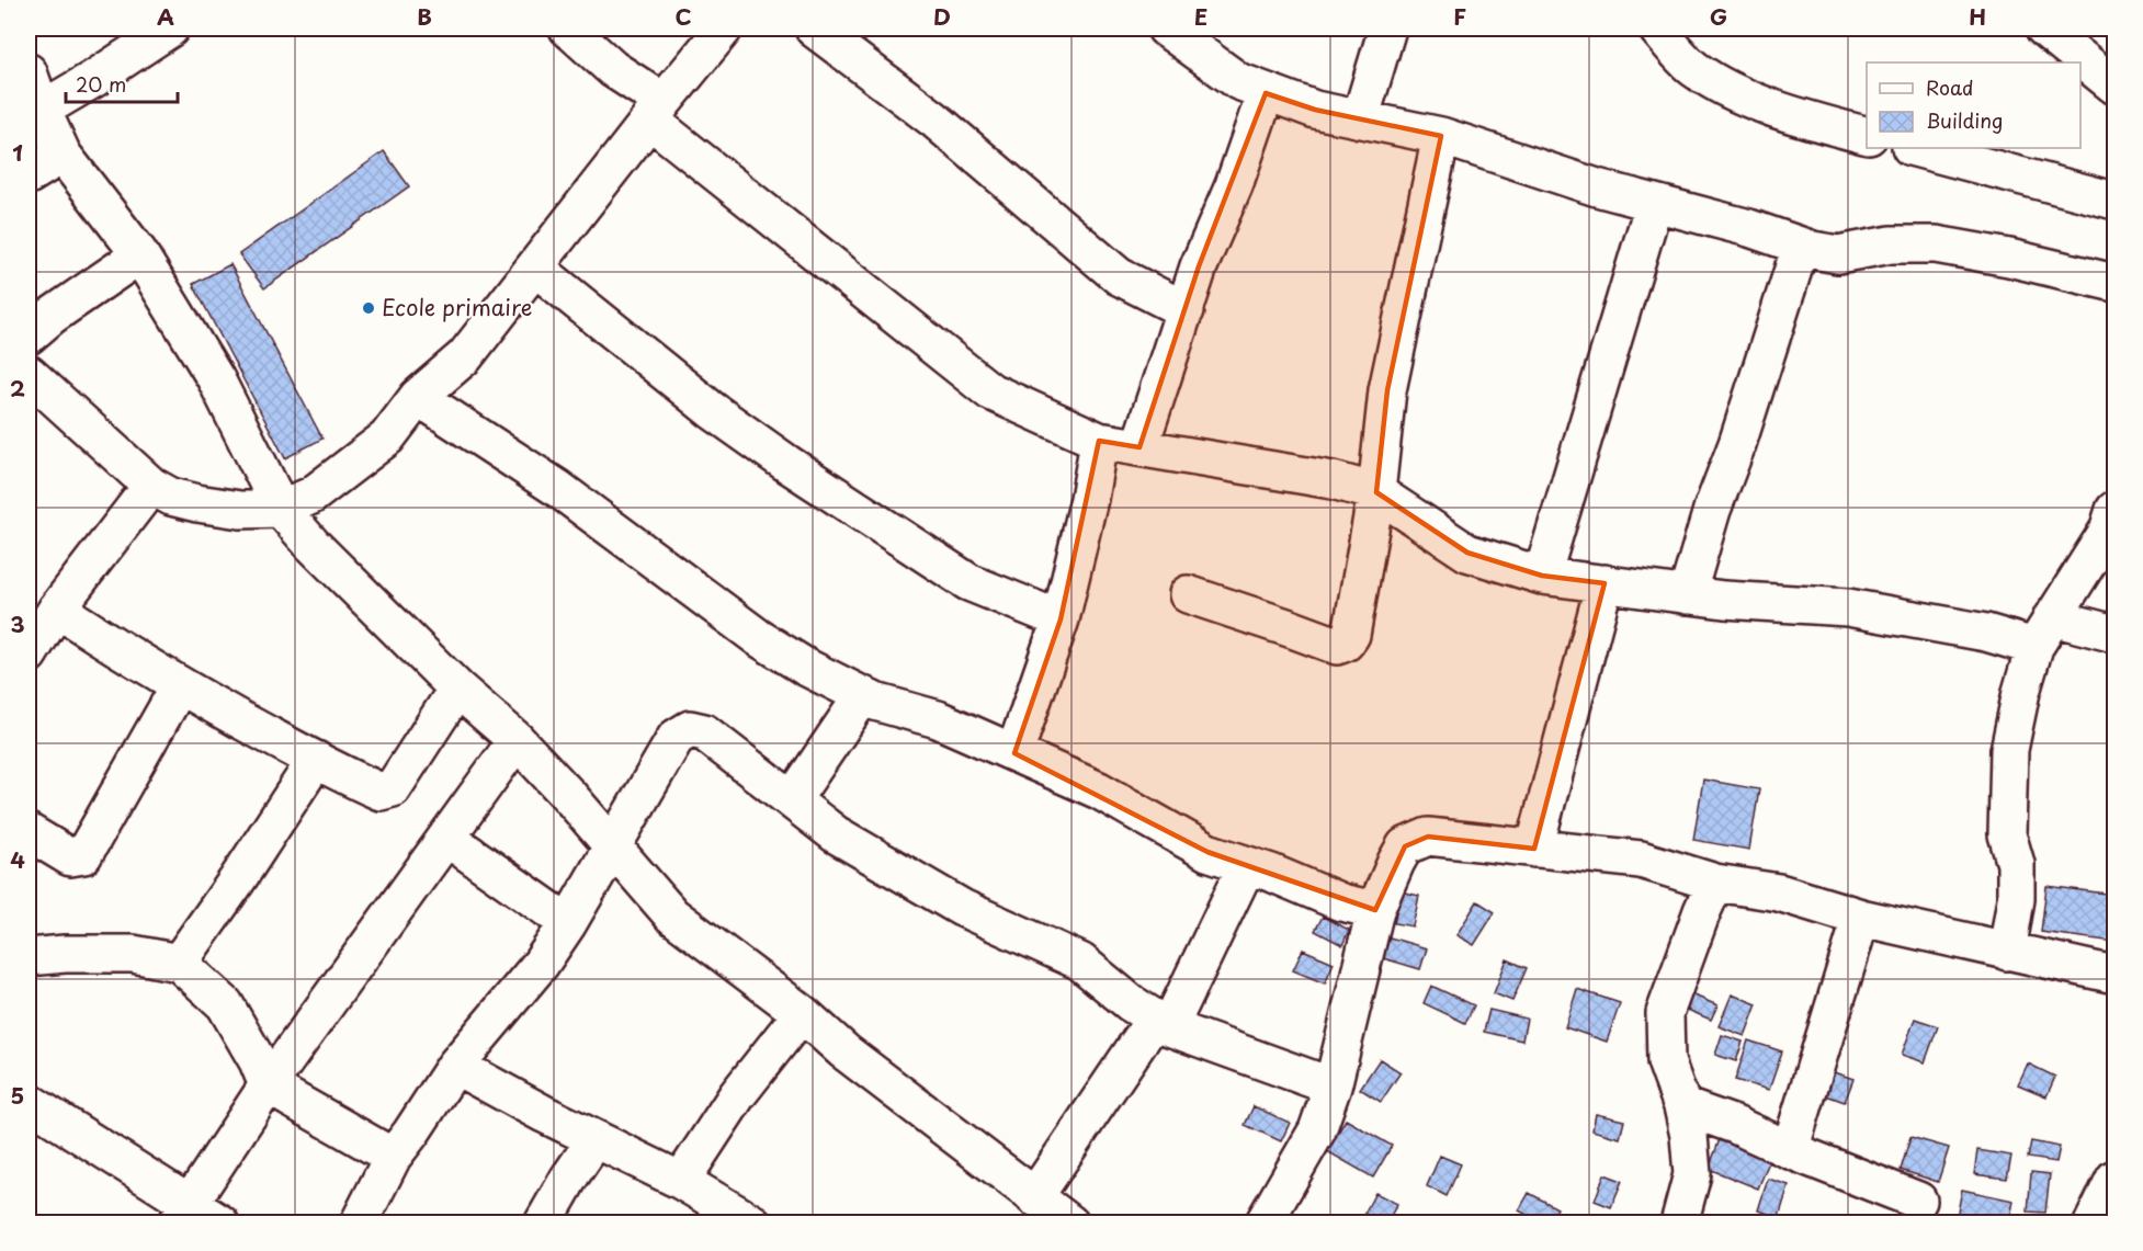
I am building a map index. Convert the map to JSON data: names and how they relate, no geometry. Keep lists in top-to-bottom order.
{
  "places": ["Ecole primaire"],
  "legend": ["Road", "Building"],
  "scale_bar": "20 m",
  "grid": {
    "columns": [
      "A",
      "B",
      "C",
      "D",
      "E",
      "F",
      "G",
      "H"
    ],
    "rows": [
      "1",
      "2",
      "3",
      "4",
      "5"
    ]
  }
}
